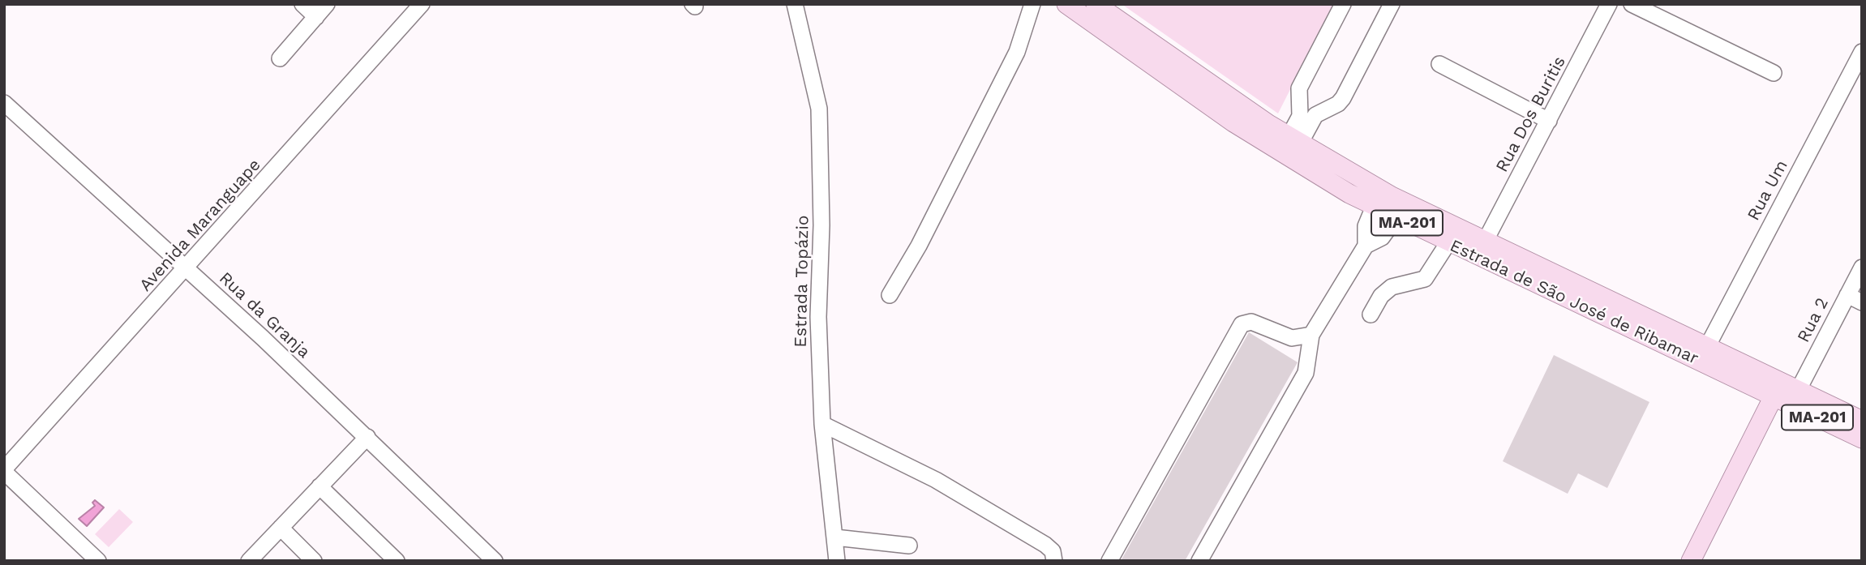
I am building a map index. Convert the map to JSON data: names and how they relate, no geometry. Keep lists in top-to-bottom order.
{
  "streets": {
    "main road": ["MA-201", "Estrada de São José de Ribamar"],
    "street": [
      "Rua Dos Buritis",
      "Rua Um",
      "Avenida Maranguape",
      "Estrada Topázio",
      "Rua da Granja",
      "Rua 2"
    ]
  },
  "crossings": [
    ["Rua Dos Buritis", "Estrada de São José de Ribamar"],
    ["Rua Um", "Estrada de São José de Ribamar"],
    ["Avenida Maranguape", "Rua da Granja"],
    ["Estrada de São José de Ribamar", "Rua 2"]
  ]
}
